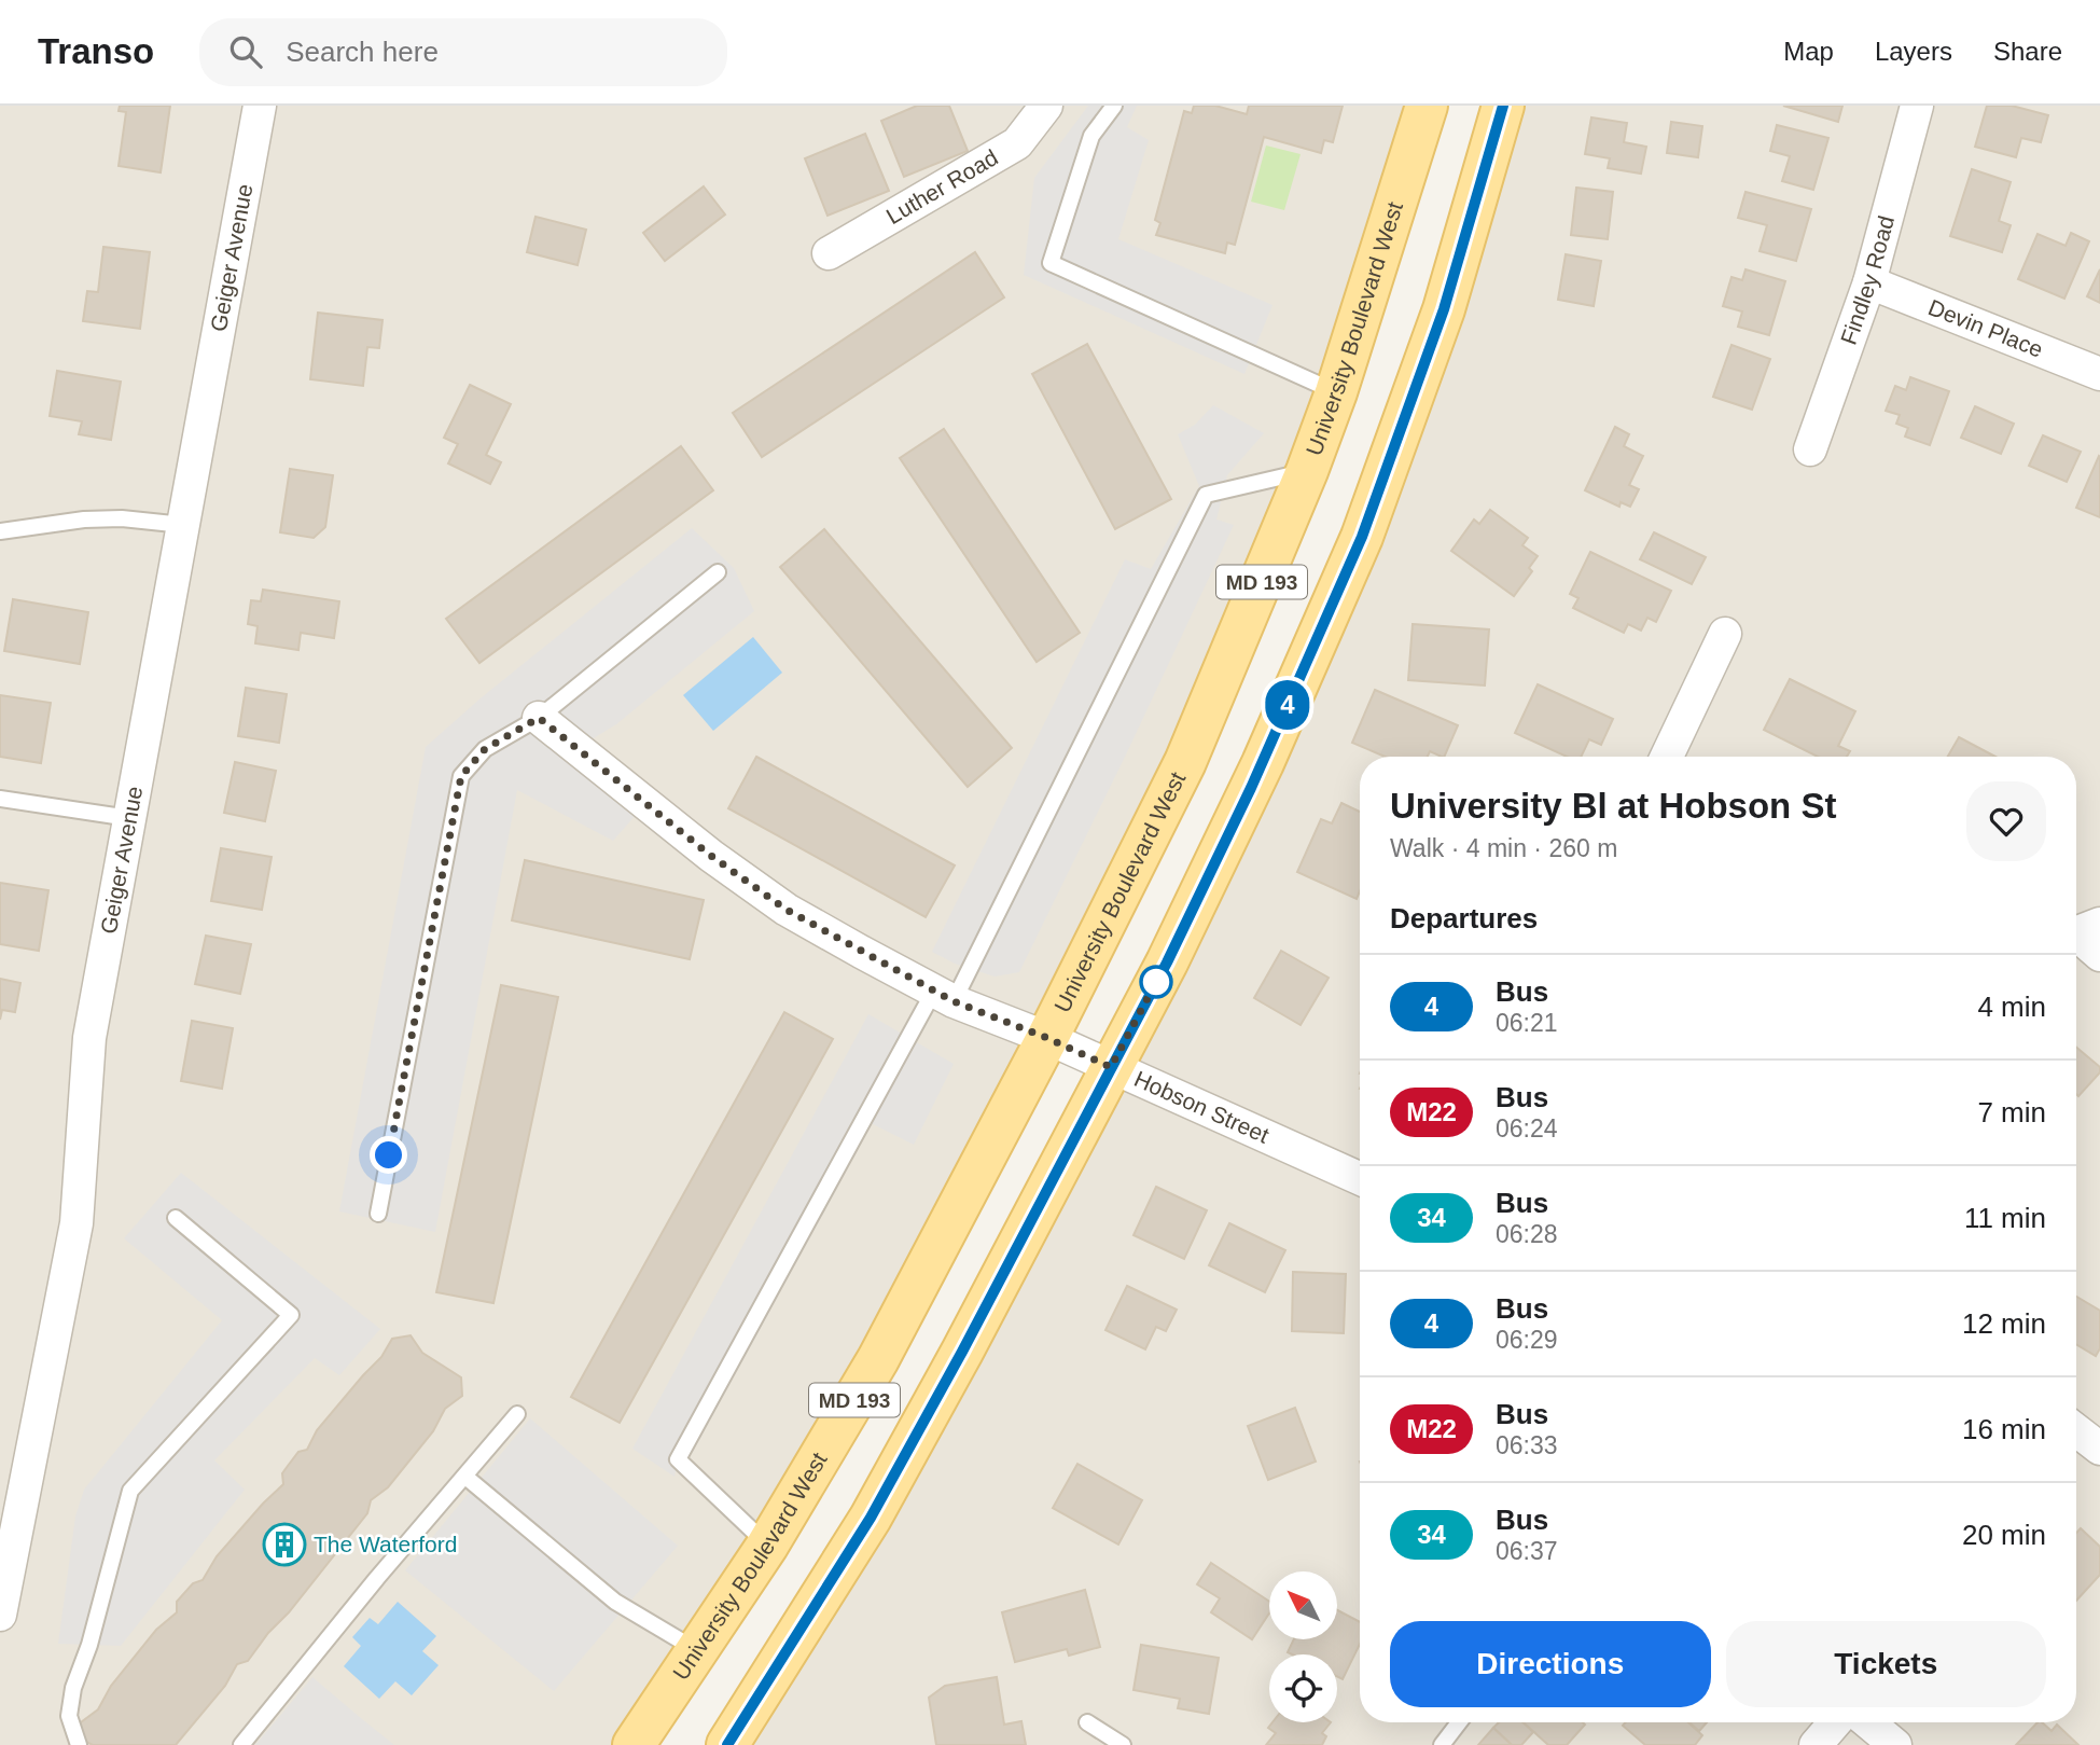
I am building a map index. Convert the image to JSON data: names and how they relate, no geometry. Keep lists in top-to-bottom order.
{
  "streets": {
    "main road": ["University Boulevard West", "MD 193"],
    "street": [
      "Luther Road",
      "Geiger Avenue",
      "Findley Road",
      "Devin Place",
      "Hobson Street"
    ]
  },
  "crossings": [
    ["Findley Road", "Devin Place"],
    ["University Boulevard West", "Hobson Street"],
    ["MD 193", "Hobson Street"]
  ],
  "places": {
    "building": ["The Waterford"]
  },
  "lines": ["bus line 4"],
  "north": "top left",
  "page": {
    "header": "Transo",
    "search": "Search here",
    "nav": ["Map", "Layers", "Share"],
    "on_map": "4",
    "heading": [
      ["University Bl at Hobson St", "Walk · 4 min · 260 m"],
      "Departures"
    ],
    "list": [
      {
        "mark": "4",
        "name": "Bus",
        "note": "06:21",
        "value": "4 min"
      },
      {
        "mark": "M22",
        "name": "Bus",
        "note": "06:24",
        "value": "7 min"
      },
      {
        "mark": "34",
        "name": "Bus",
        "note": "06:28",
        "value": "11 min"
      },
      {
        "mark": "4",
        "name": "Bus",
        "note": "06:29",
        "value": "12 min"
      },
      {
        "mark": "M22",
        "name": "Bus",
        "note": "06:33",
        "value": "16 min"
      },
      {
        "mark": "34",
        "name": "Bus",
        "note": "06:37",
        "value": "20 min"
      }
    ],
    "buttons": ["Directions", "Tickets"]
  }
}
